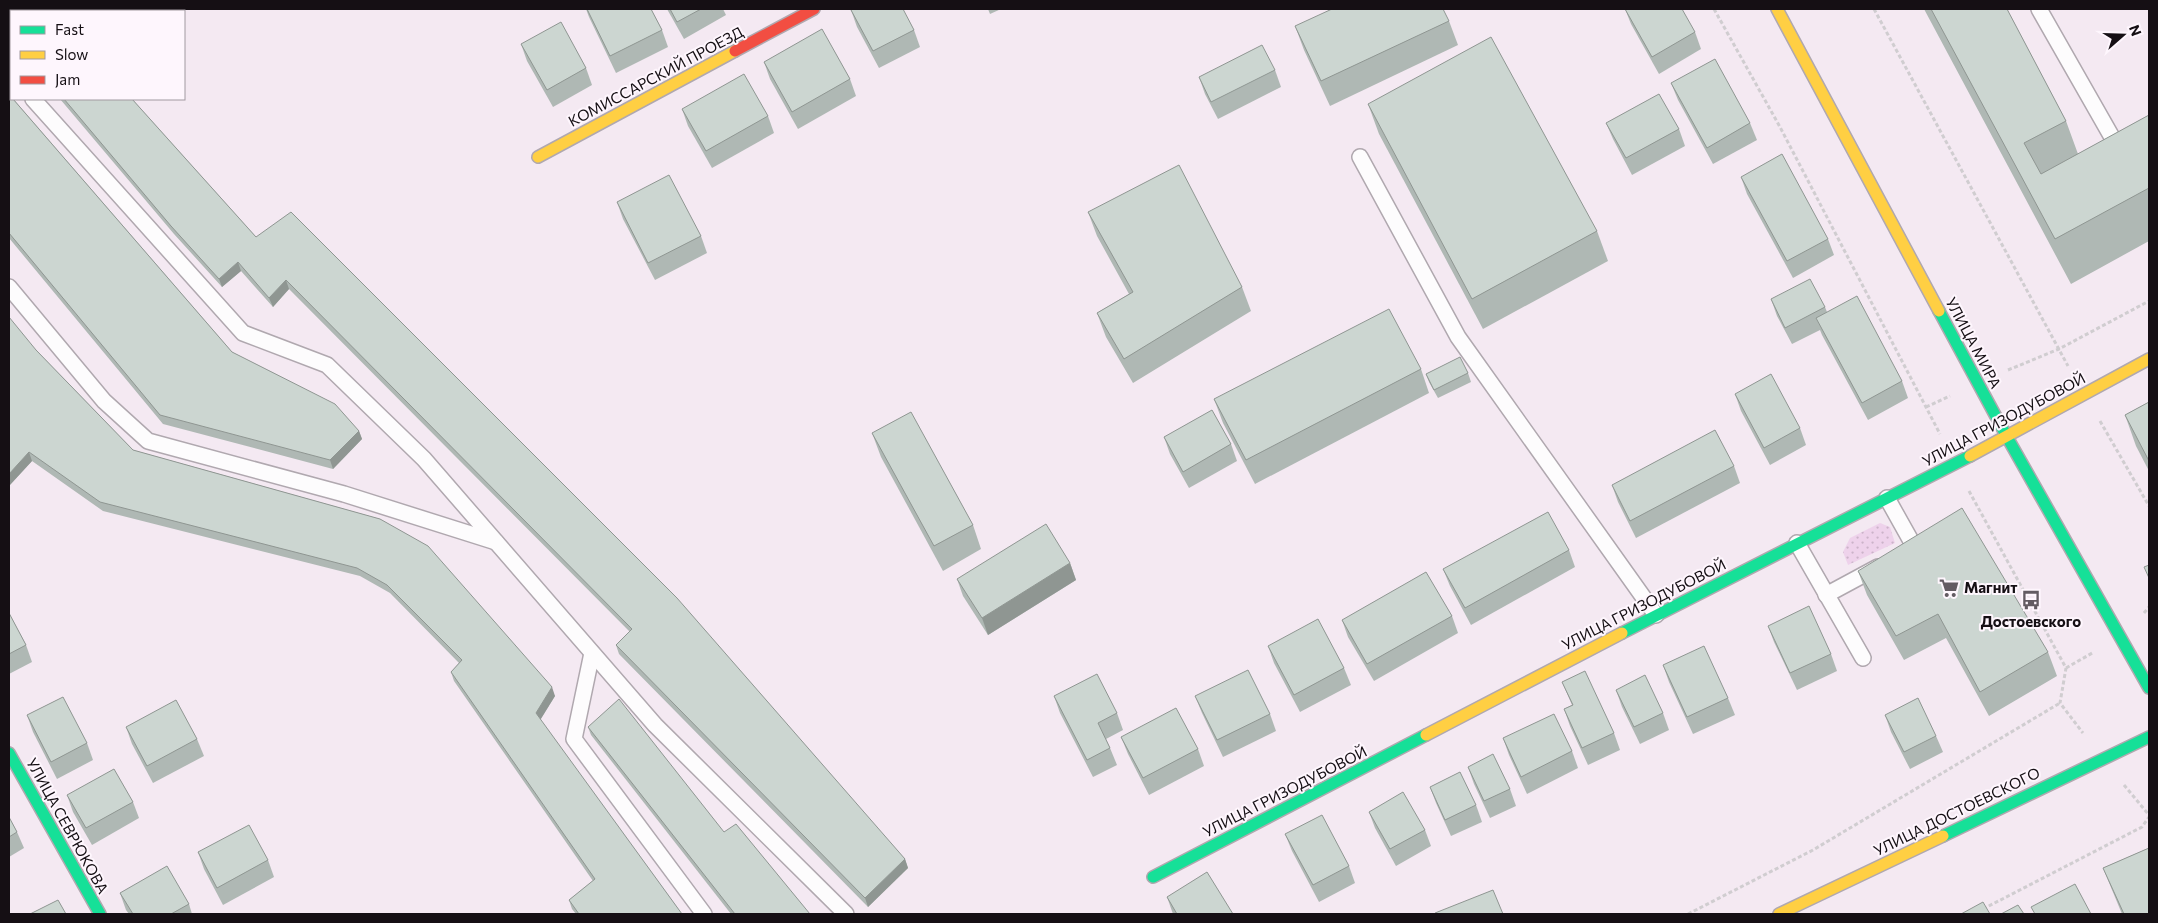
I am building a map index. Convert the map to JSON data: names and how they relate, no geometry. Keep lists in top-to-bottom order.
{
  "streets": {
    "street": [
      "КОМИССАРСКИЙ ПРОЕЗД",
      "УЛИЦА МИРА",
      "УЛИЦА ГРИЗОДУБОВОЙ",
      "УЛИЦА ДОСТОЕВСКОГО",
      "УЛИЦА СЕВРЮКОВА"
    ]
  },
  "crossings": [
    ["УЛИЦА МИРА", "УЛИЦА ГРИЗОДУБОВОЙ"]
  ],
  "places": {
    "supermarket": ["Магнит"],
    "bus stop": ["Достоевского"]
  },
  "legend": ["Fast", "Slow", "Jam"],
  "north": "right"
}
